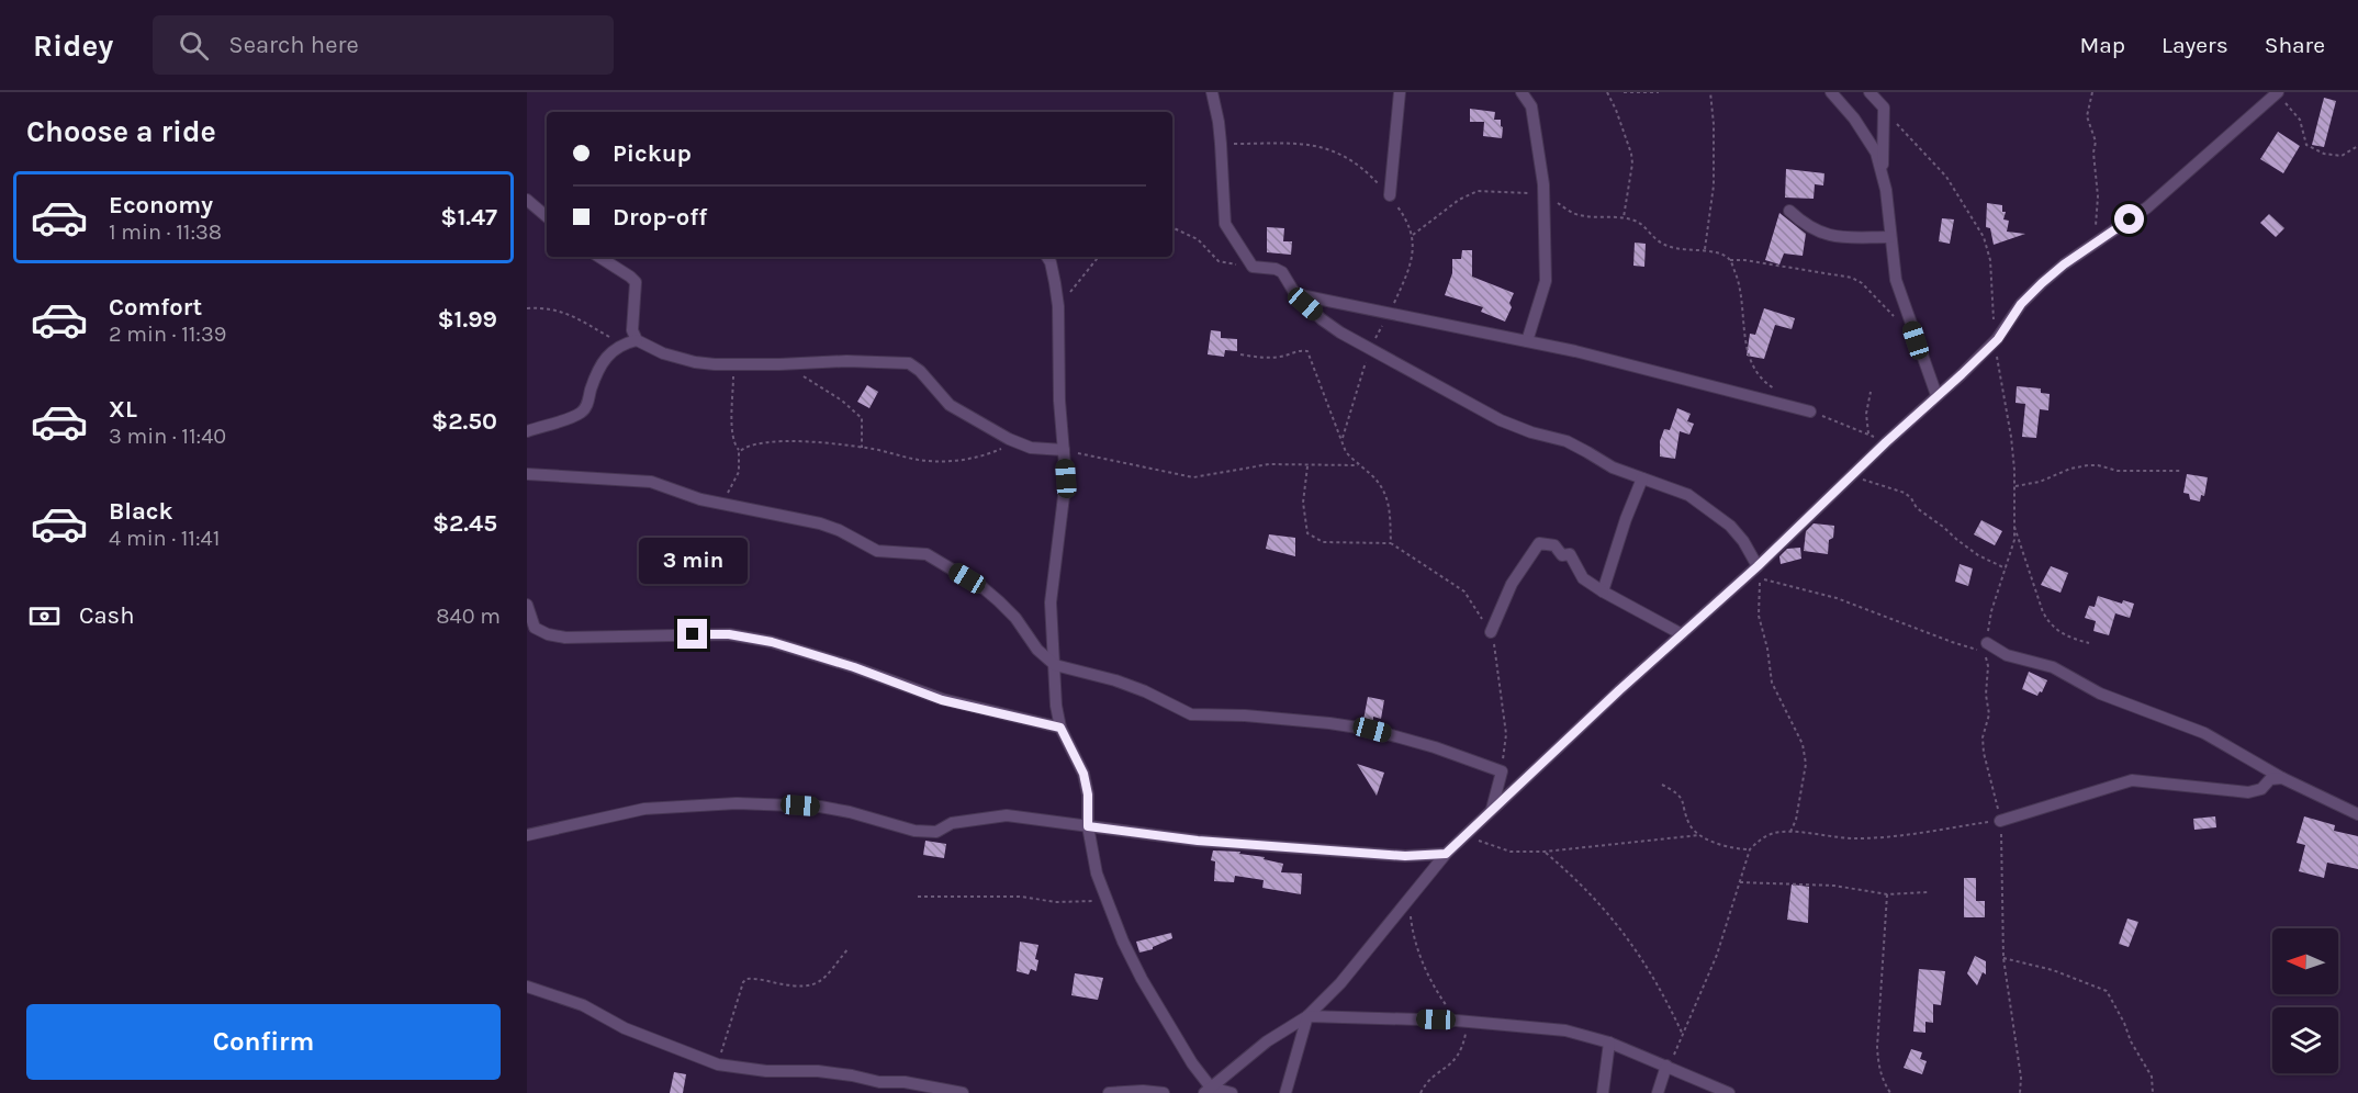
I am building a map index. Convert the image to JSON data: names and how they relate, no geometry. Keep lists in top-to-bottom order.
{
  "north": "left",
  "page": {
    "header": "Ridey",
    "search": "Search here",
    "nav": ["Map", "Layers", "Share"],
    "heading": "Choose a ride",
    "banner": ["Pickup", "Drop-off"],
    "list": [
      {
        "name": "Economy",
        "note": "1 min · 11:38",
        "value": "$1.47"
      },
      {
        "name": "Comfort",
        "note": "2 min · 11:39",
        "value": "$1.99"
      },
      {
        "name": "XL",
        "note": "3 min · 11:40",
        "value": "$2.50"
      },
      {
        "name": "Black",
        "note": "4 min · 11:41",
        "value": "$2.45"
      }
    ],
    "bubble": "3 min",
    "pay": ["Cash", "840 m"],
    "buttons": "Confirm"
  }
}
